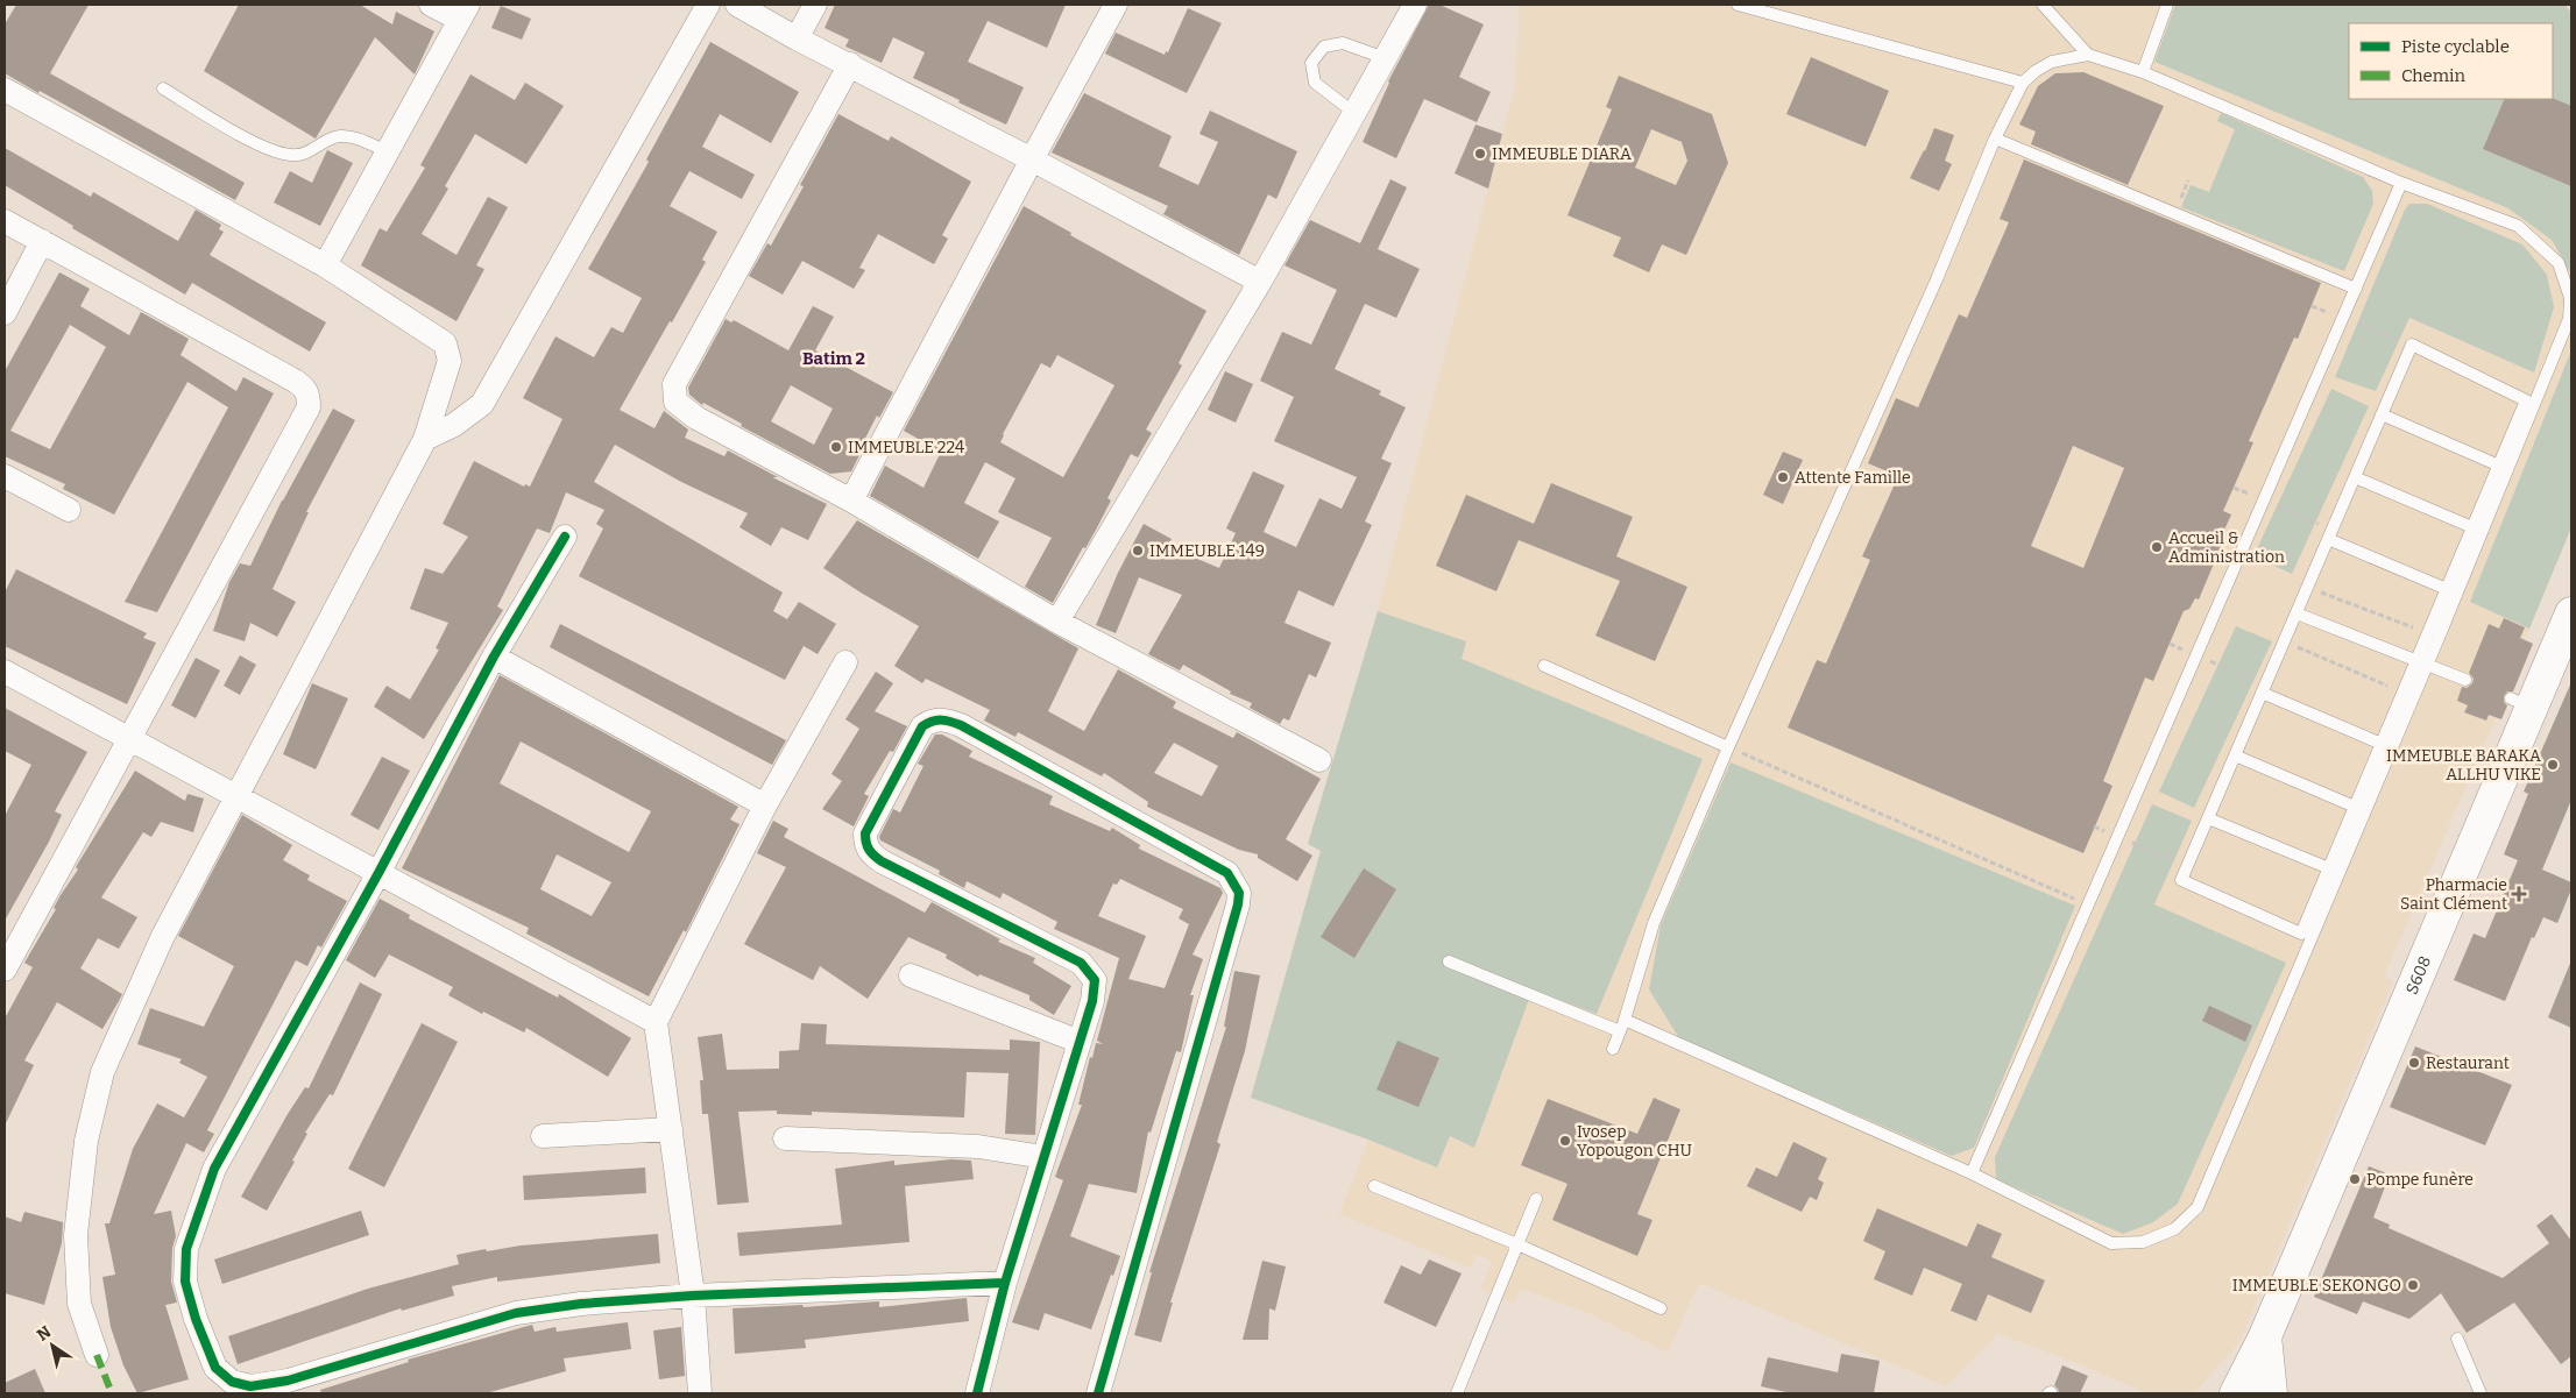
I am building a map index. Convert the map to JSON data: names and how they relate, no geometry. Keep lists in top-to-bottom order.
{
  "streets": {
    "street": ["S608"]
  },
  "districts": ["Batim 2"],
  "places": {
    "other": [
      "IMMEUBLE DIARA",
      "IMMEUBLE 224",
      "Attente Famille",
      "Accueil & Administration",
      "IMMEUBLE 149",
      "IMMEUBLE BARAKA ALLHU VIKE",
      "Restaurant",
      "Ivosep Yopougon CHU",
      "Pompe funère",
      "IMMEUBLE SEKONGO"
    ],
    "health": ["Pharmacie Saint Clément"]
  },
  "legend": ["Piste cyclable", "Chemin"],
  "north": "top left"
}
